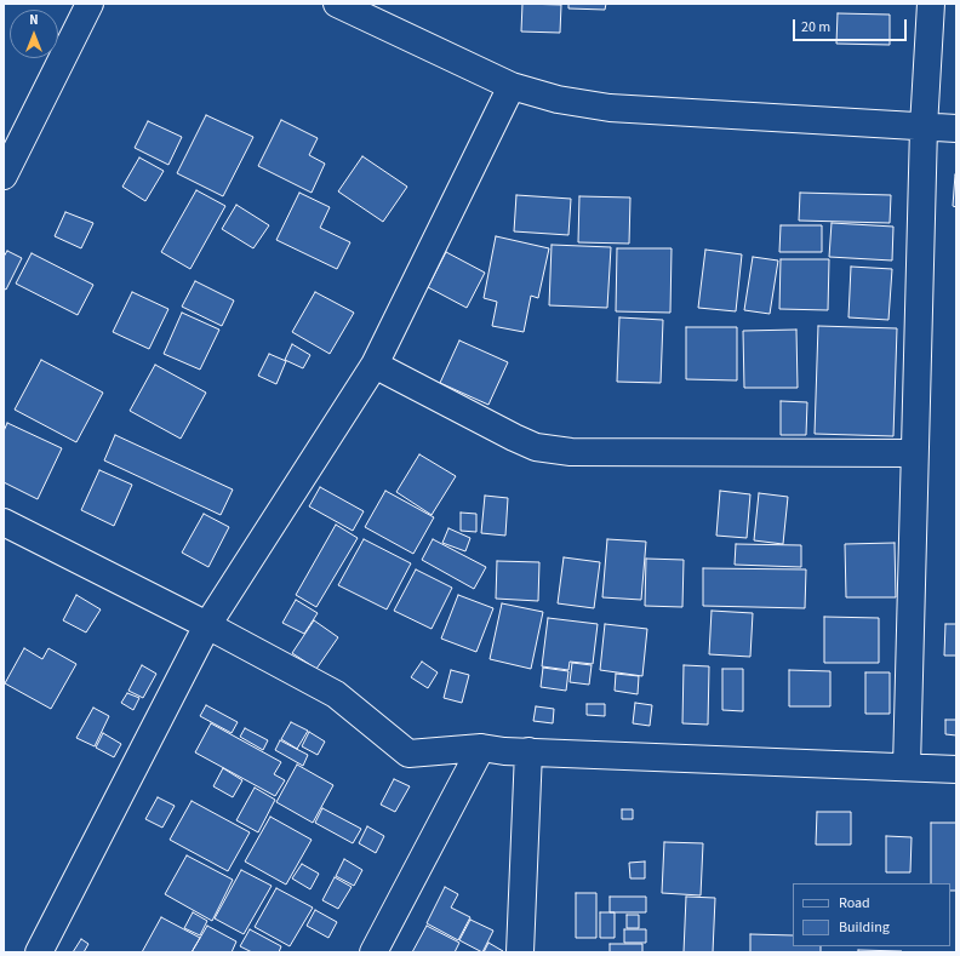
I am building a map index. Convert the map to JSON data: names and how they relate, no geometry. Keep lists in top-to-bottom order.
{
  "legend": ["Road", "Building"],
  "scale_bar": "20 m",
  "north": "top"
}
